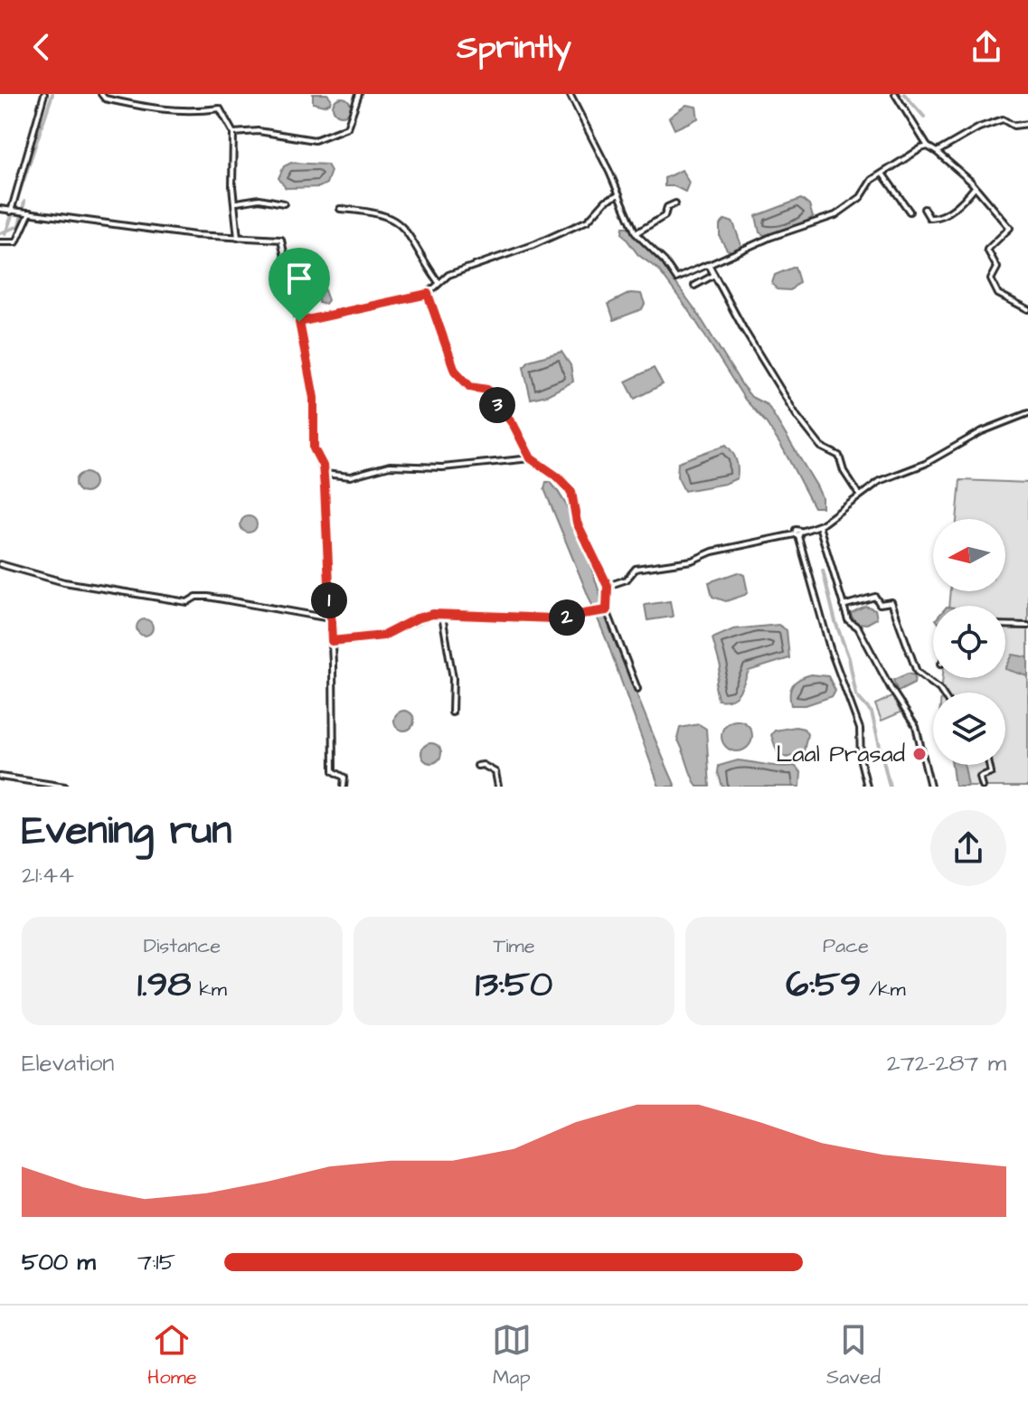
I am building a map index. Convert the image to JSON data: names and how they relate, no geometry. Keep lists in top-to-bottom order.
{
  "places": ["Laal Prasad"],
  "north": "left",
  "page": {
    "header": "Sprintly",
    "pins": ["3", "1", "2"],
    "heading": ["Evening run", "21:44"],
    "stats": [
      ["Distance", "1.98 km"],
      ["Time", "13:50"],
      ["Pace", "6:59 /km"]
    ],
    "chart": ["Elevation", "272–287 m"],
    "list": [
      {
        "name": "500 m",
        "note": "7:15"
      }
    ],
    "tabs": ["Home", "Map", "Saved"]
  }
}
